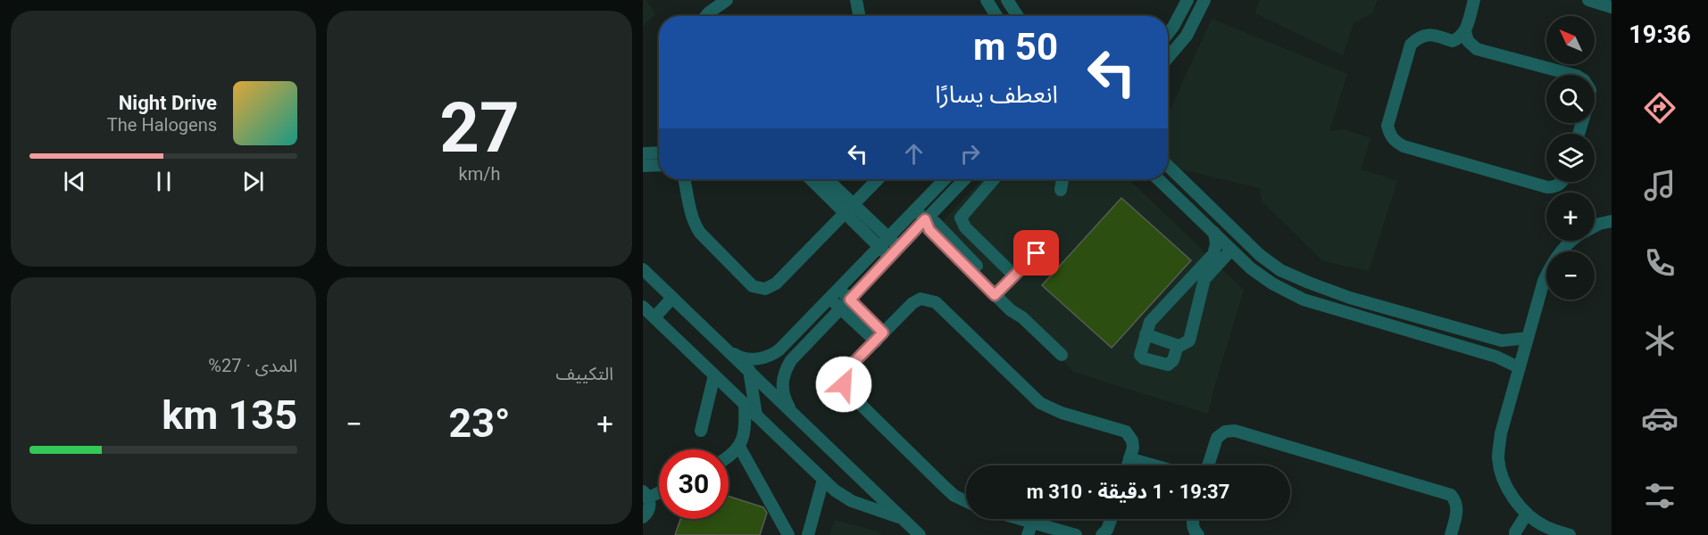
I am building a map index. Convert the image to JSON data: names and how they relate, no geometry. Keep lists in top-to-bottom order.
{
  "north": "top left",
  "page": {
    "tabs": "19:36",
    "tile": [
      ["27", "km/h"],
      "التكييف",
      ["المدى · 27%", "135 km"]
    ],
    "map_buttons": ["+", "−"],
    "turn": ["50 m", "انعطف يسارًا"],
    "song": ["Night Drive", "The Halogens"],
    "heat": ["−", "23°", "+"],
    "limit": "30",
    "trip": "19:37 · 1 دقيقة · 310 m"
  }
}
